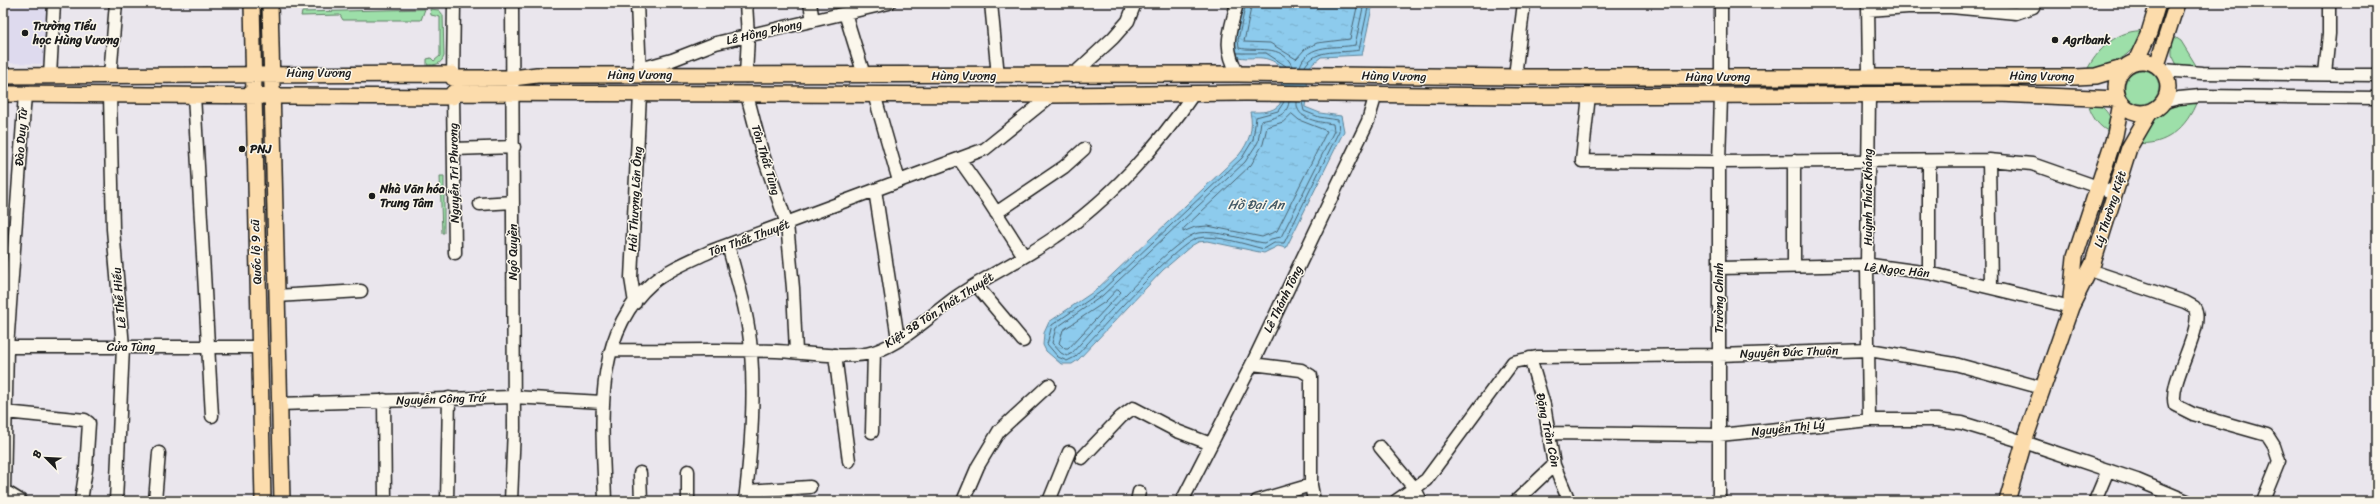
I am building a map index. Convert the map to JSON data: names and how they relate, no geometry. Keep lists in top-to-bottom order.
{
  "streets": {
    "main road": ["Hùng Vương", "Lý Thường Kiệt", "Quốc lộ 9 cũ"],
    "street": [
      "Lê Hồng Phong",
      "Đào Duy Từ",
      "Tôn Thất Tùng",
      "Nguyễn Tri Phương",
      "Huỳnh Thúc Kháng",
      "Hải Thượng Lãn Ông",
      "Tôn Thất Thuyết",
      "Ngô Quyền",
      "Lê Ngọc Hân",
      "Lê Thế Hiếu",
      "Trường Chinh",
      "Lê Thánh Tông",
      "Kiệt 38 Tôn Thất Thuyết",
      "Cửa Tùng",
      "Nguyễn Đức Thuận",
      "Nguyễn Công Trứ",
      "Nguyễn Thị Lý",
      "Đặng Trần Côn"
    ]
  },
  "crossings": [
    ["Lê Hồng Phong", "Hùng Vương"],
    ["Hùng Vương", "Đào Duy Từ"],
    ["Hùng Vương", "Tôn Thất Tùng"],
    ["Hùng Vương", "Nguyễn Tri Phương"],
    ["Hùng Vương", "Huỳnh Thúc Kháng"],
    ["Hùng Vương", "Hải Thượng Lãn Ông"],
    ["Hùng Vương", "Lý Thường Kiệt"],
    ["Hùng Vương", "Tôn Thất Thuyết"],
    ["Hùng Vương", "Quốc lộ 9 cũ"],
    ["Hùng Vương", "Ngô Quyền"],
    ["Hùng Vương", "Lê Thế Hiếu"],
    ["Hùng Vương", "Trường Chinh"],
    ["Hùng Vương", "Lê Thánh Tông"],
    ["Hùng Vương", "Kiệt 38 Tôn Thất Thuyết"],
    ["Đào Duy Từ", "Cửa Tùng"],
    ["Tôn Thất Tùng", "Tôn Thất Thuyết"],
    ["Tôn Thất Tùng", "Kiệt 38 Tôn Thất Thuyết"],
    ["Huỳnh Thúc Kháng", "Lê Ngọc Hân"],
    ["Huỳnh Thúc Kháng", "Nguyễn Đức Thuận"],
    ["Huỳnh Thúc Kháng", "Nguyễn Thị Lý"],
    ["Hải Thượng Lãn Ông", "Tôn Thất Thuyết"],
    ["Lý Thường Kiệt", "Lê Ngọc Hân"],
    ["Lý Thường Kiệt", "Nguyễn Đức Thuận"],
    ["Lý Thường Kiệt", "Nguyễn Thị Lý"],
    ["Tôn Thất Thuyết", "Kiệt 38 Tôn Thất Thuyết"],
    ["Tôn Thất Thuyết", "Nguyễn Công Trứ"],
    ["Quốc lộ 9 cũ", "Cửa Tùng"],
    ["Quốc lộ 9 cũ", "Nguyễn Công Trứ"],
    ["Ngô Quyền", "Nguyễn Công Trứ"],
    ["Lê Ngọc Hân", "Trường Chinh"],
    ["Lê Thế Hiếu", "Cửa Tùng"],
    ["Trường Chinh", "Nguyễn Đức Thuận"],
    ["Trường Chinh", "Nguyễn Thị Lý"],
    ["Nguyễn Đức Thuận", "Đặng Trần Côn"],
    ["Nguyễn Thị Lý", "Đặng Trần Côn"]
  ],
  "water": ["Hồ Đại An"],
  "places": [
    "Trường Tiểu học Hùng Vương",
    "Agribank",
    "PNJ",
    "Nhà Văn hóa Trung Tâm"
  ],
  "north": "top left"
}
